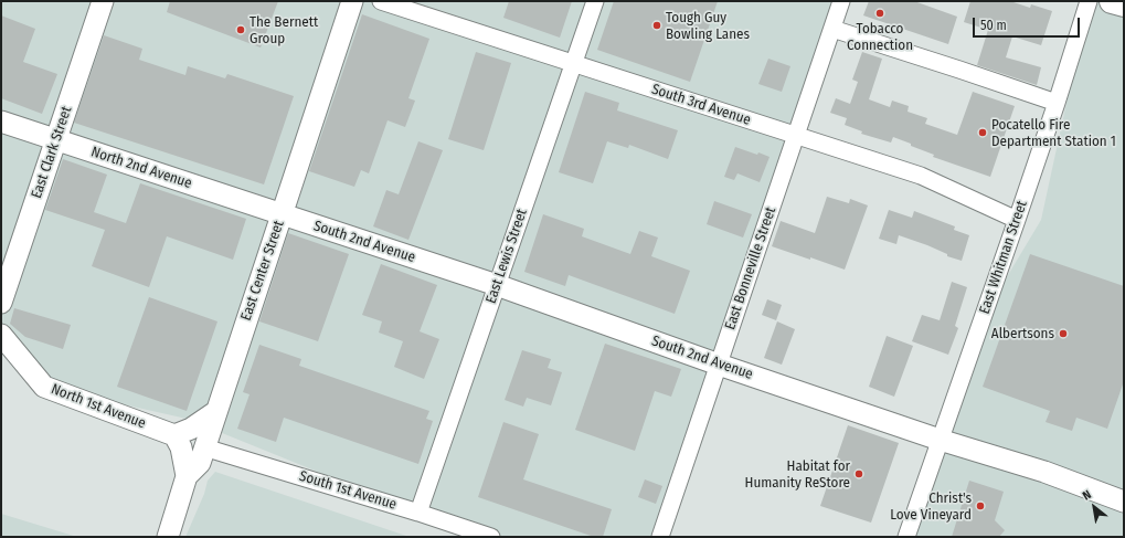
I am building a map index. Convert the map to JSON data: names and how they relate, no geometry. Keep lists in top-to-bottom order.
{
  "streets": {
    "street": [
      "South 3rd Avenue",
      "East Clark Street",
      "North 2nd Avenue",
      "South 2nd Avenue",
      "East Lewis Street",
      "East Whitman Street",
      "East Bonneville Street",
      "East Center Street",
      "North 1st Avenue",
      "South 1st Avenue"
    ]
  },
  "crossings": [
    ["South 3rd Avenue", "East Lewis Street"],
    ["South 3rd Avenue", "East Whitman Street"],
    ["South 3rd Avenue", "East Bonneville Street"],
    ["East Clark Street", "North 2nd Avenue"],
    ["North 2nd Avenue", "South 2nd Avenue"],
    ["North 2nd Avenue", "East Center Street"],
    ["South 2nd Avenue", "East Lewis Street"],
    ["South 2nd Avenue", "East Whitman Street"],
    ["South 2nd Avenue", "East Bonneville Street"],
    ["South 2nd Avenue", "East Center Street"],
    ["East Lewis Street", "South 1st Avenue"],
    ["East Center Street", "South 1st Avenue"]
  ],
  "places": [
    "Tobacco Connection",
    "Tough Guy Bowling Lanes",
    "The Bernett Group",
    "Pocatello Fire Department Station 1",
    "Albertsons",
    "Habitat for Humanity ReStore",
    "Christ's Love Vineyard"
  ],
  "scale_bar": "50 m",
  "north": "top left"
}
